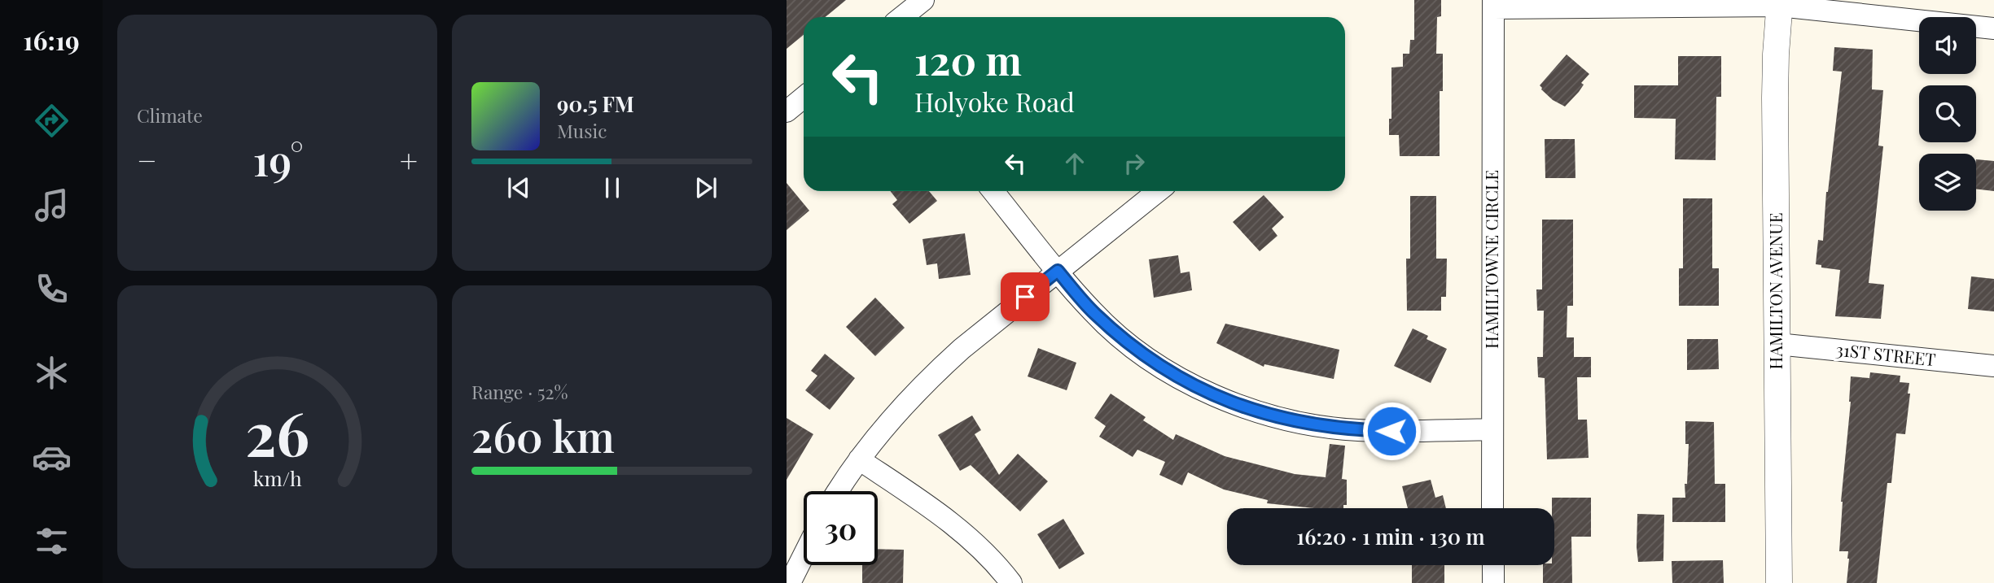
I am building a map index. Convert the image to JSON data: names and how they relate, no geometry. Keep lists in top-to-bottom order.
{
  "streets": {
    "street": ["HAMILTOWNE CIRCLE", "HAMILTON AVENUE", "31ST STREET"]
  },
  "crossings": [
    ["HAMILTON AVENUE", "31ST STREET"]
  ],
  "page": {
    "tabs": "16:19",
    "tile": [
      "Climate",
      ["Range · 52%", "260 km"]
    ],
    "turn": ["120 m", "Holyoke Road"],
    "song": ["90.5 FM", "Music"],
    "heat": ["−", "19°", "+"],
    "limit": "30",
    "trip": "16:20 · 1 min · 130 m",
    "gauge": ["26", "km/h"]
  }
}
